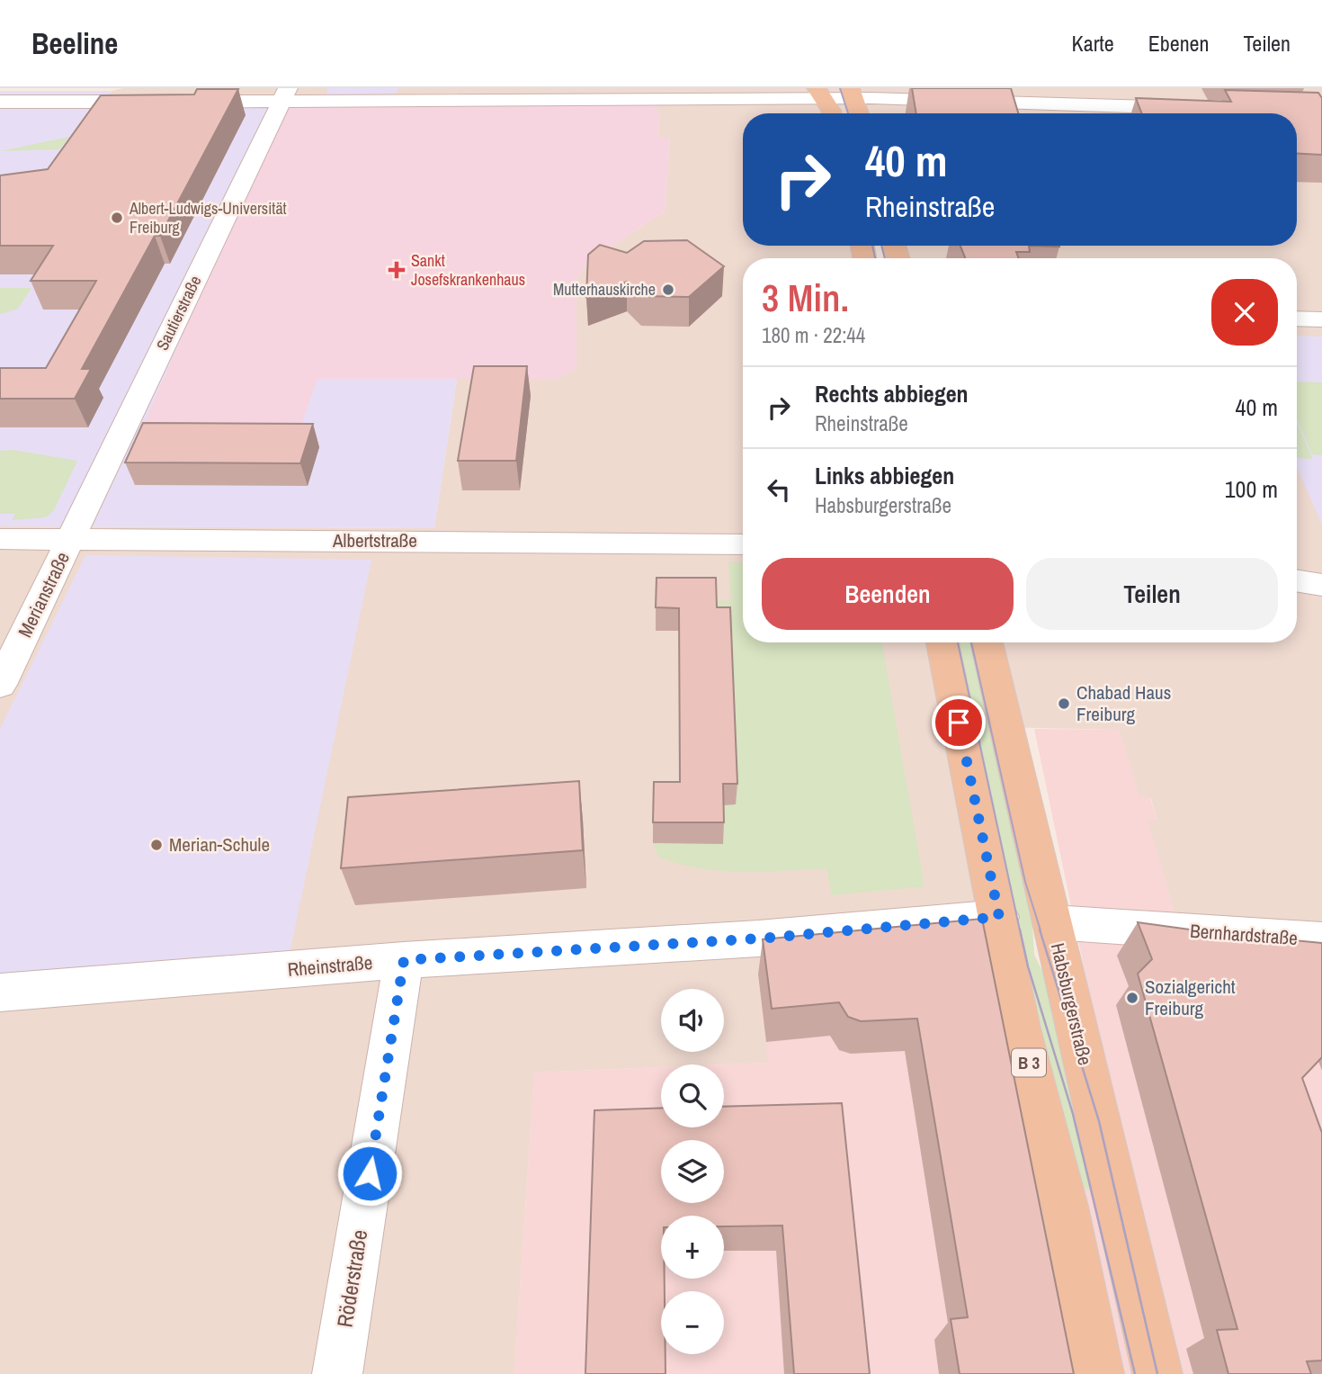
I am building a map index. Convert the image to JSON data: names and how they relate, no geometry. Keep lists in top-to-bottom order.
{
  "streets": {
    "main road": ["Habsburgerstraße", "B 3"],
    "street": [
      "Sautierstraße",
      "Albertstraße",
      "Merianstraße",
      "Bernhardstraße",
      "Rheinstraße",
      "Röderstraße"
    ]
  },
  "crossings": [
    ["Sautierstraße", "Albertstraße"],
    ["Sautierstraße", "Merianstraße"],
    ["Albertstraße", "Merianstraße"],
    ["Bernhardstraße", "Habsburgerstraße"],
    ["Rheinstraße", "B 3"],
    ["Rheinstraße", "Röderstraße"]
  ],
  "places": {
    "other": [
      "Albert-Ludwigs-Universität Freiburg",
      "Mutterhauskirche",
      "Chabad Haus Freiburg",
      "Merian-Schule",
      "Sozialgericht Freiburg"
    ],
    "health": ["Sankt Josefskrankenhaus"]
  },
  "page": {
    "header": "Beeline",
    "nav": ["Karte", "Ebenen", "Teilen"],
    "turn": ["40 m", "Rheinstraße"],
    "heading": ["3 Min.", "180 m · 22:44"],
    "list": [
      {
        "name": "Rechts abbiegen",
        "note": "Rheinstraße",
        "value": "40 m"
      },
      {
        "name": "Links abbiegen",
        "note": "Habsburgerstraße",
        "value": "100 m"
      }
    ],
    "buttons": ["Beenden", "Teilen"],
    "map_buttons": ["+", "−"]
  }
}
